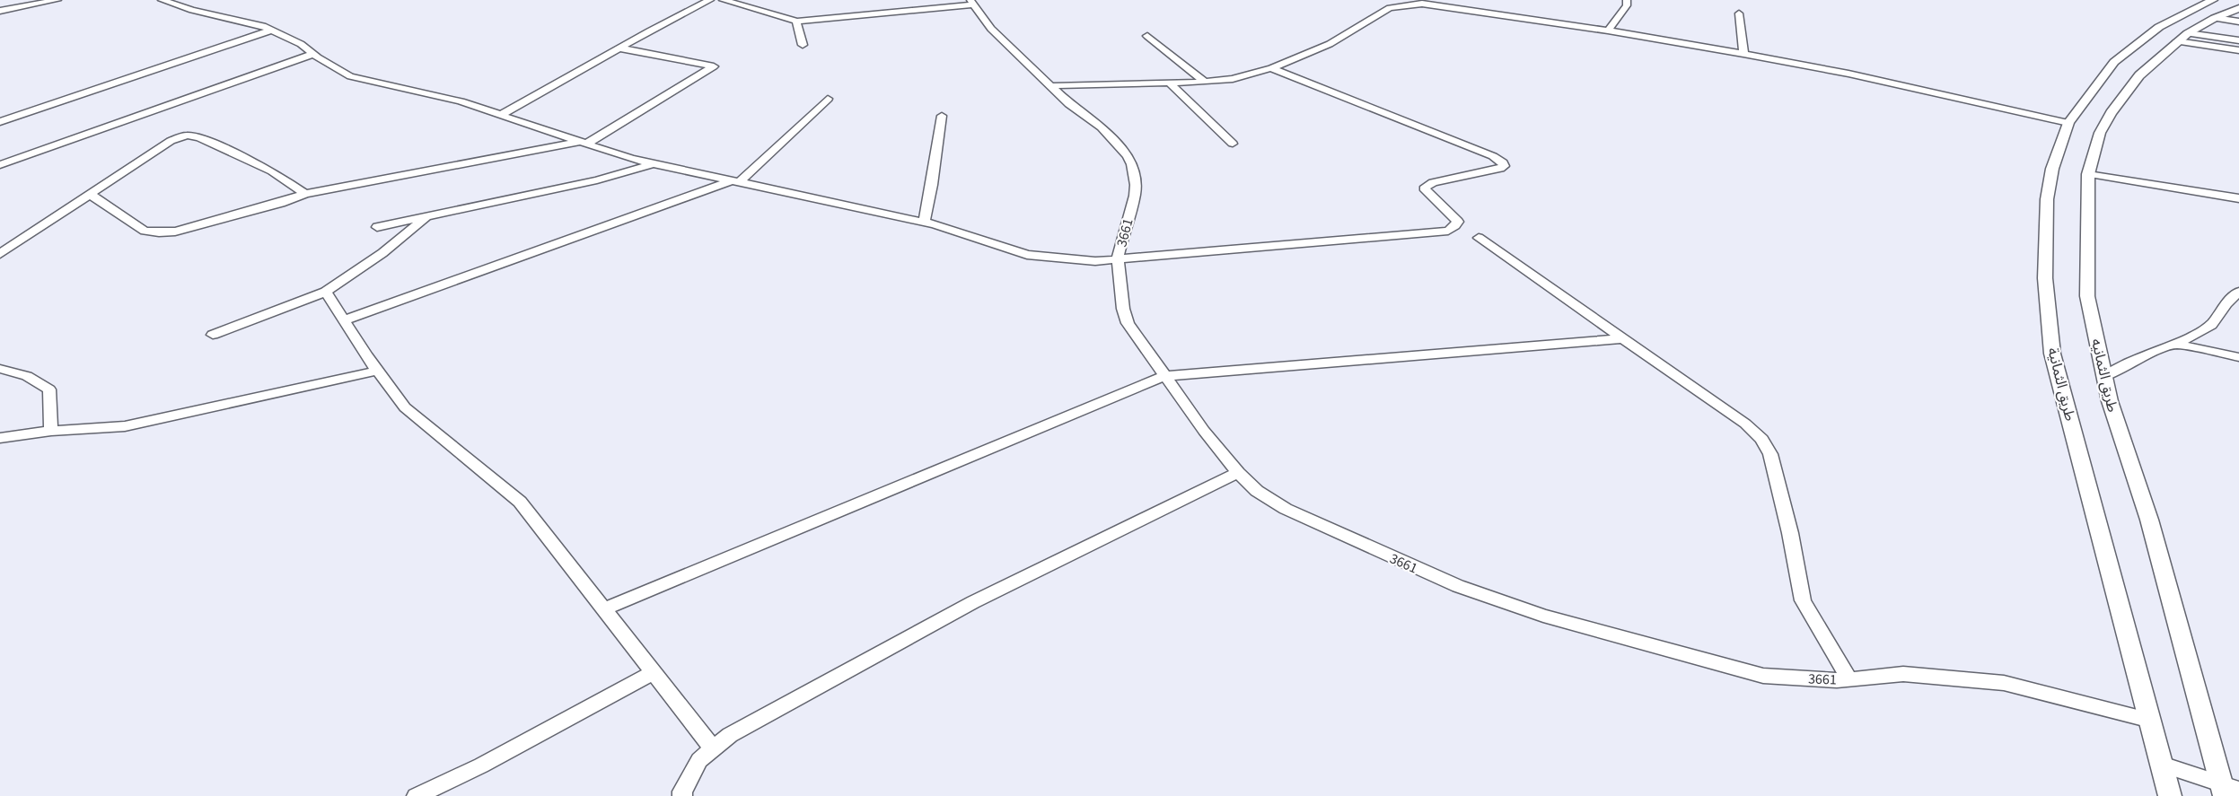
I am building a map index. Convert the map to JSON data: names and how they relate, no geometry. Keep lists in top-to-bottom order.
{
  "streets": {
    "street": ["3661", "طريق الثمانيه", "طريق الثمانية"]
  },
  "crossings": [
    ["3661", "طريق الثمانية"]
  ]
}
